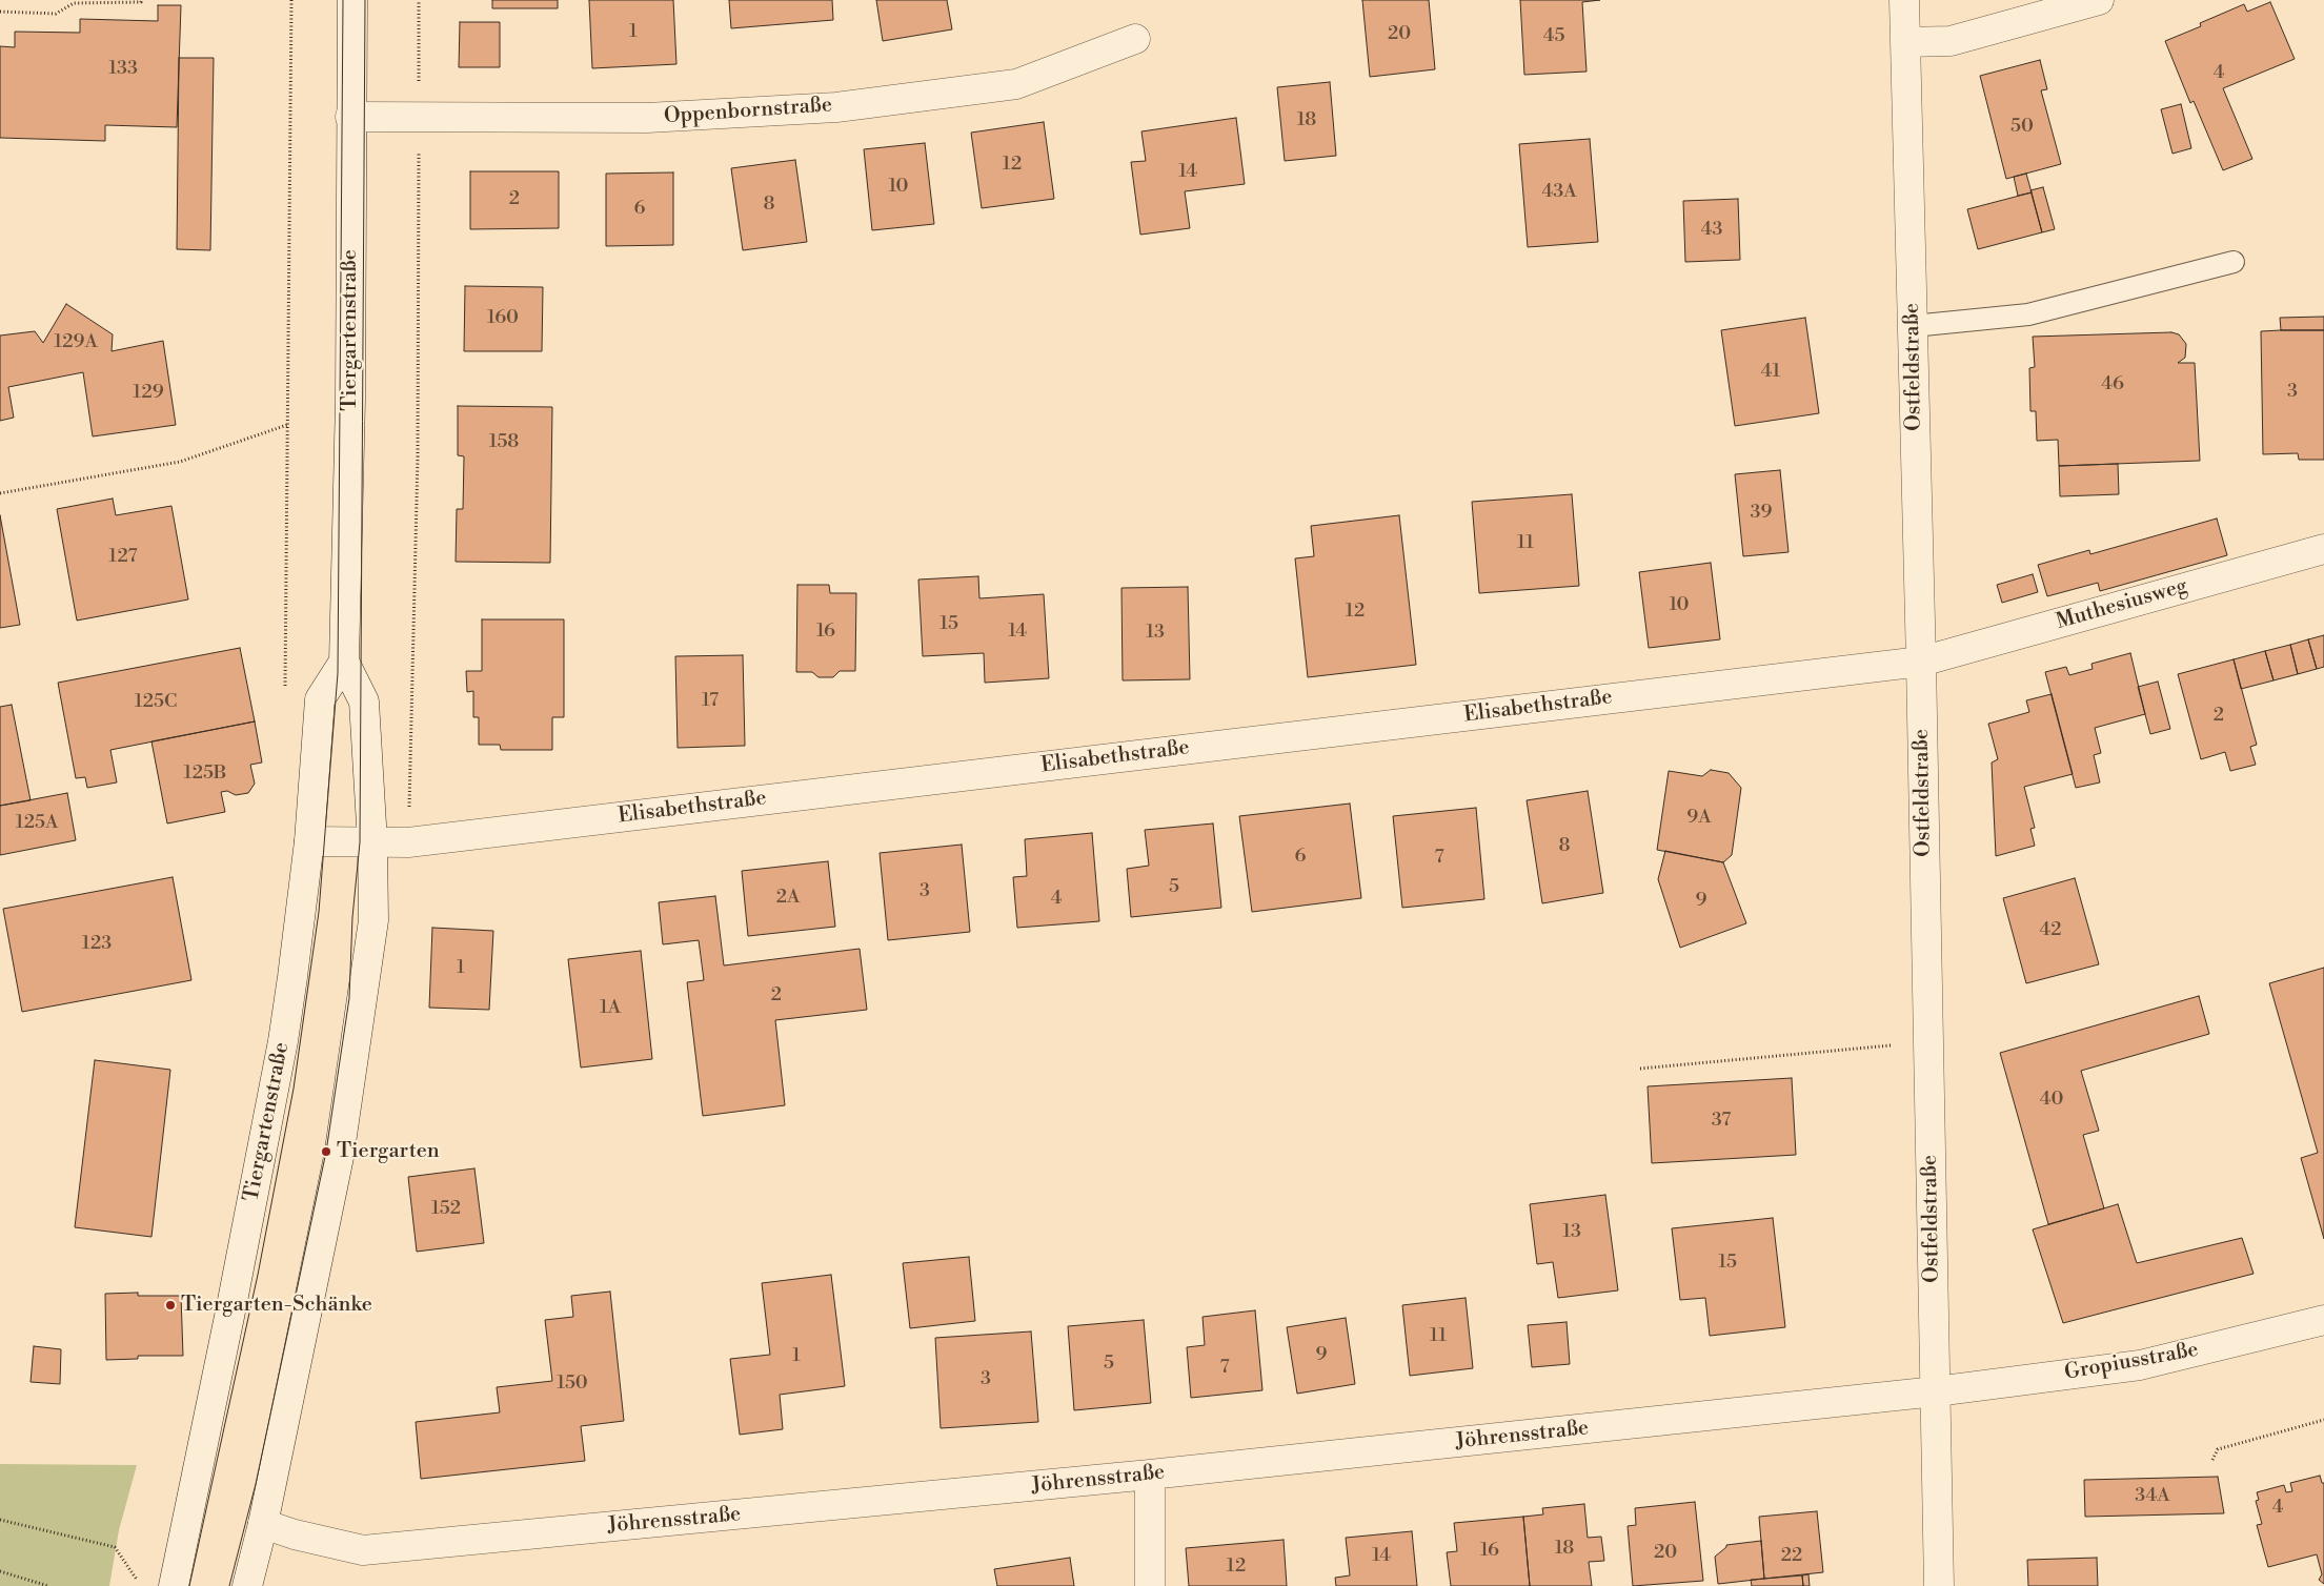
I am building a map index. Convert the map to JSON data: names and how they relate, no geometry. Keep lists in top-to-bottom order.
{
  "streets": {
    "street": [
      "Oppenbornstraße",
      "Tiergartenstraße",
      "Ostfeldstraße",
      "Muthesiusweg",
      "Elisabethstraße",
      "Gropiusstraße",
      "Jöhrensstraße"
    ]
  },
  "crossings": [
    ["Oppenbornstraße", "Tiergartenstraße"],
    ["Tiergartenstraße", "Elisabethstraße"],
    ["Tiergartenstraße", "Jöhrensstraße"],
    ["Ostfeldstraße", "Muthesiusweg"],
    ["Ostfeldstraße", "Elisabethstraße"],
    ["Ostfeldstraße", "Gropiusstraße"],
    ["Ostfeldstraße", "Jöhrensstraße"],
    ["Muthesiusweg", "Elisabethstraße"],
    ["Gropiusstraße", "Jöhrensstraße"]
  ],
  "places": ["Tiergarten", "Tiergarten-Schänke"],
  "house_numbers": [
    "1",
    "20",
    "45",
    "133",
    "4",
    "18",
    "50",
    "12",
    "14",
    "10",
    "43A",
    "2",
    "8",
    "6",
    "43",
    "160",
    "129A",
    "41",
    "46",
    "3",
    "129",
    "158",
    "39",
    "11",
    "127",
    "10",
    "12",
    "15",
    "16",
    "14",
    "13",
    "17",
    "125C",
    "2",
    "125B",
    "9A",
    "125A",
    "8",
    "6",
    "7",
    "5",
    "3",
    "2A",
    "4",
    "9",
    "42",
    "123",
    "1",
    "2",
    "1A",
    "40",
    "37",
    "152",
    "13",
    "15",
    "11",
    "9",
    "1",
    "5",
    "7",
    "3",
    "150",
    "34A",
    "4",
    "18",
    "16",
    "20",
    "14",
    "22",
    "12"
  ]
}
